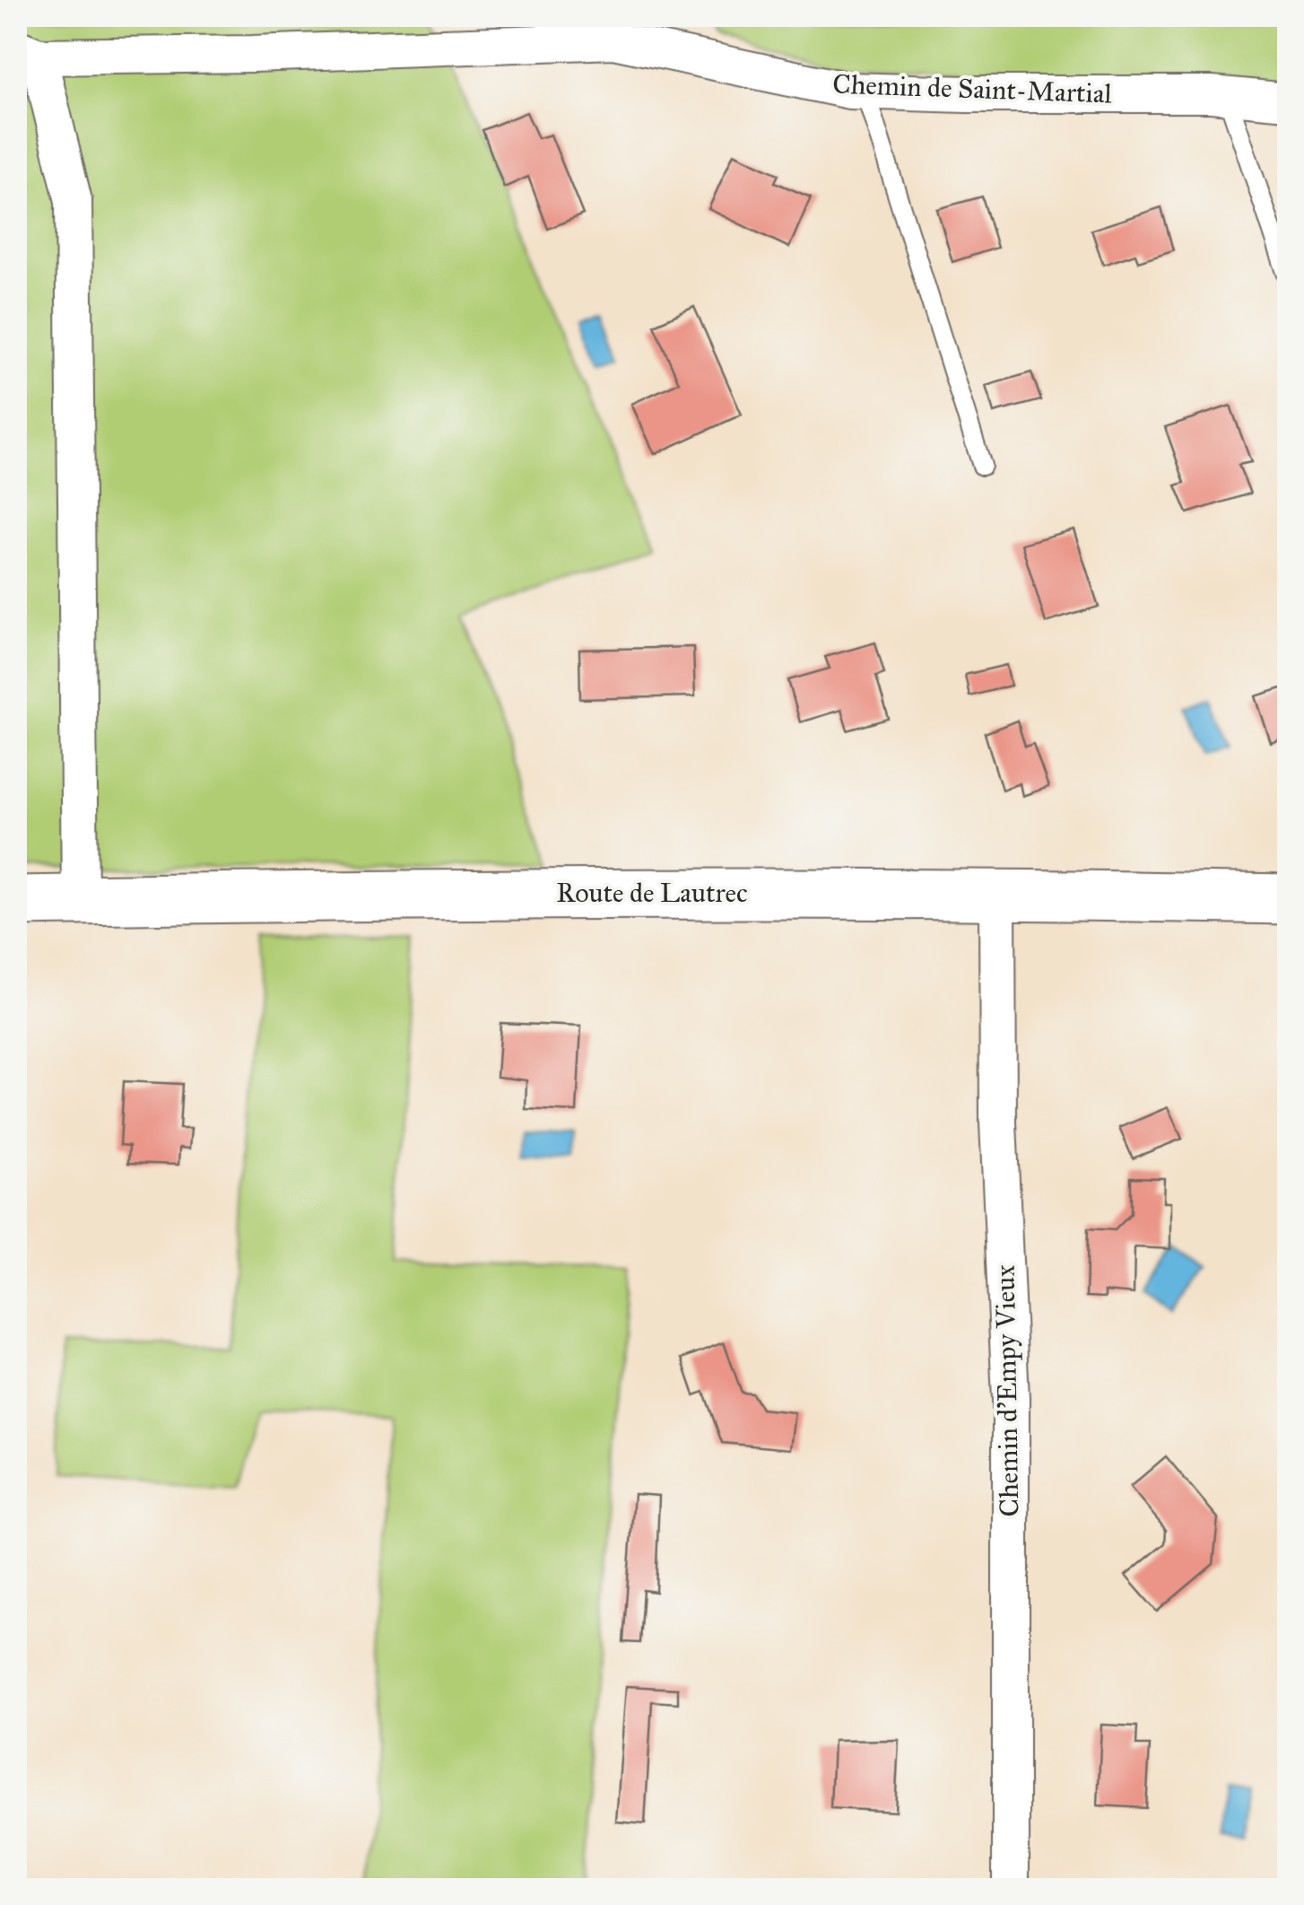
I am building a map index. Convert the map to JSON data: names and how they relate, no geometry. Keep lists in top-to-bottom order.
{
  "streets": {
    "main road": ["Route de Lautrec"],
    "street": ["Chemin de Saint-Martial", "Chemin d'Empy Vieux"]
  },
  "crossings": [
    ["Route de Lautrec", "Chemin d'Empy Vieux"]
  ]
}
